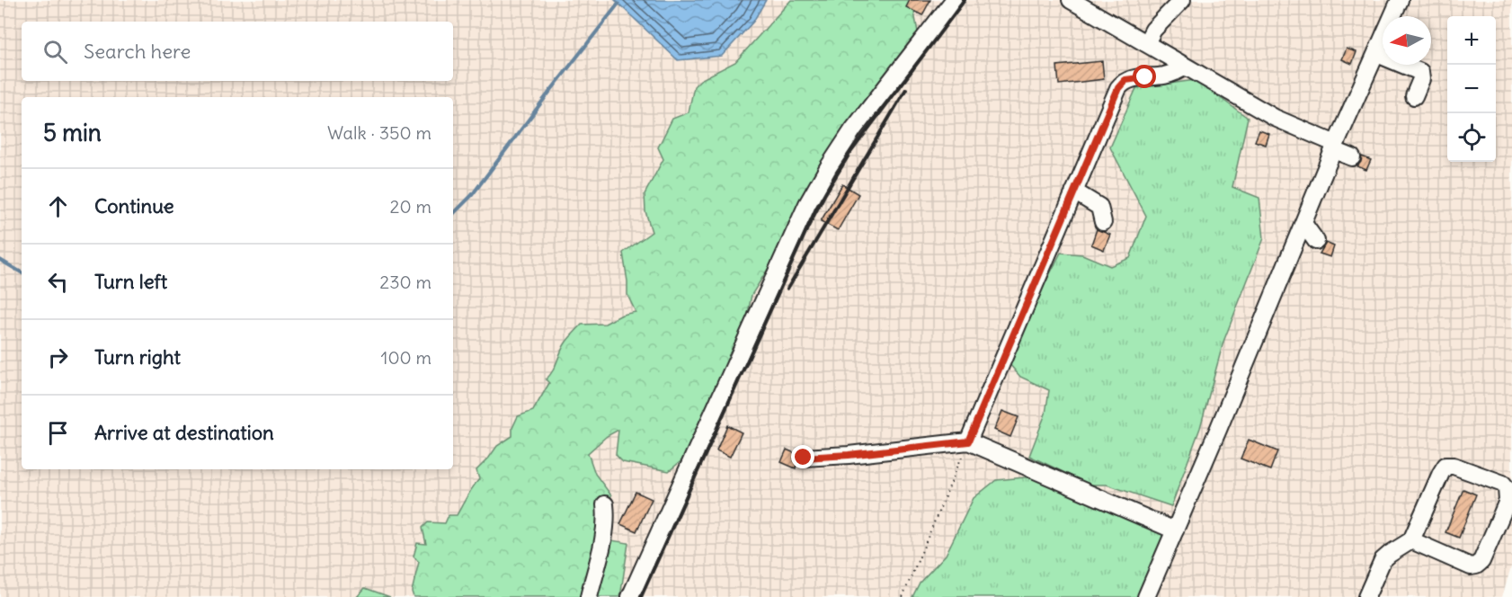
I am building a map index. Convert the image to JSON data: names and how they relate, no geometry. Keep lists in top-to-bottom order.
{
  "north": "left",
  "page": {
    "map_buttons": ["+", "−"],
    "search": "Search here",
    "heading": ["5 min", "Walk · 350 m"],
    "list": [
      ["Continue", "20 m"],
      ["Turn left", "230 m"],
      ["Turn right", "100 m"],
      "Arrive at destination"
    ]
  }
}
